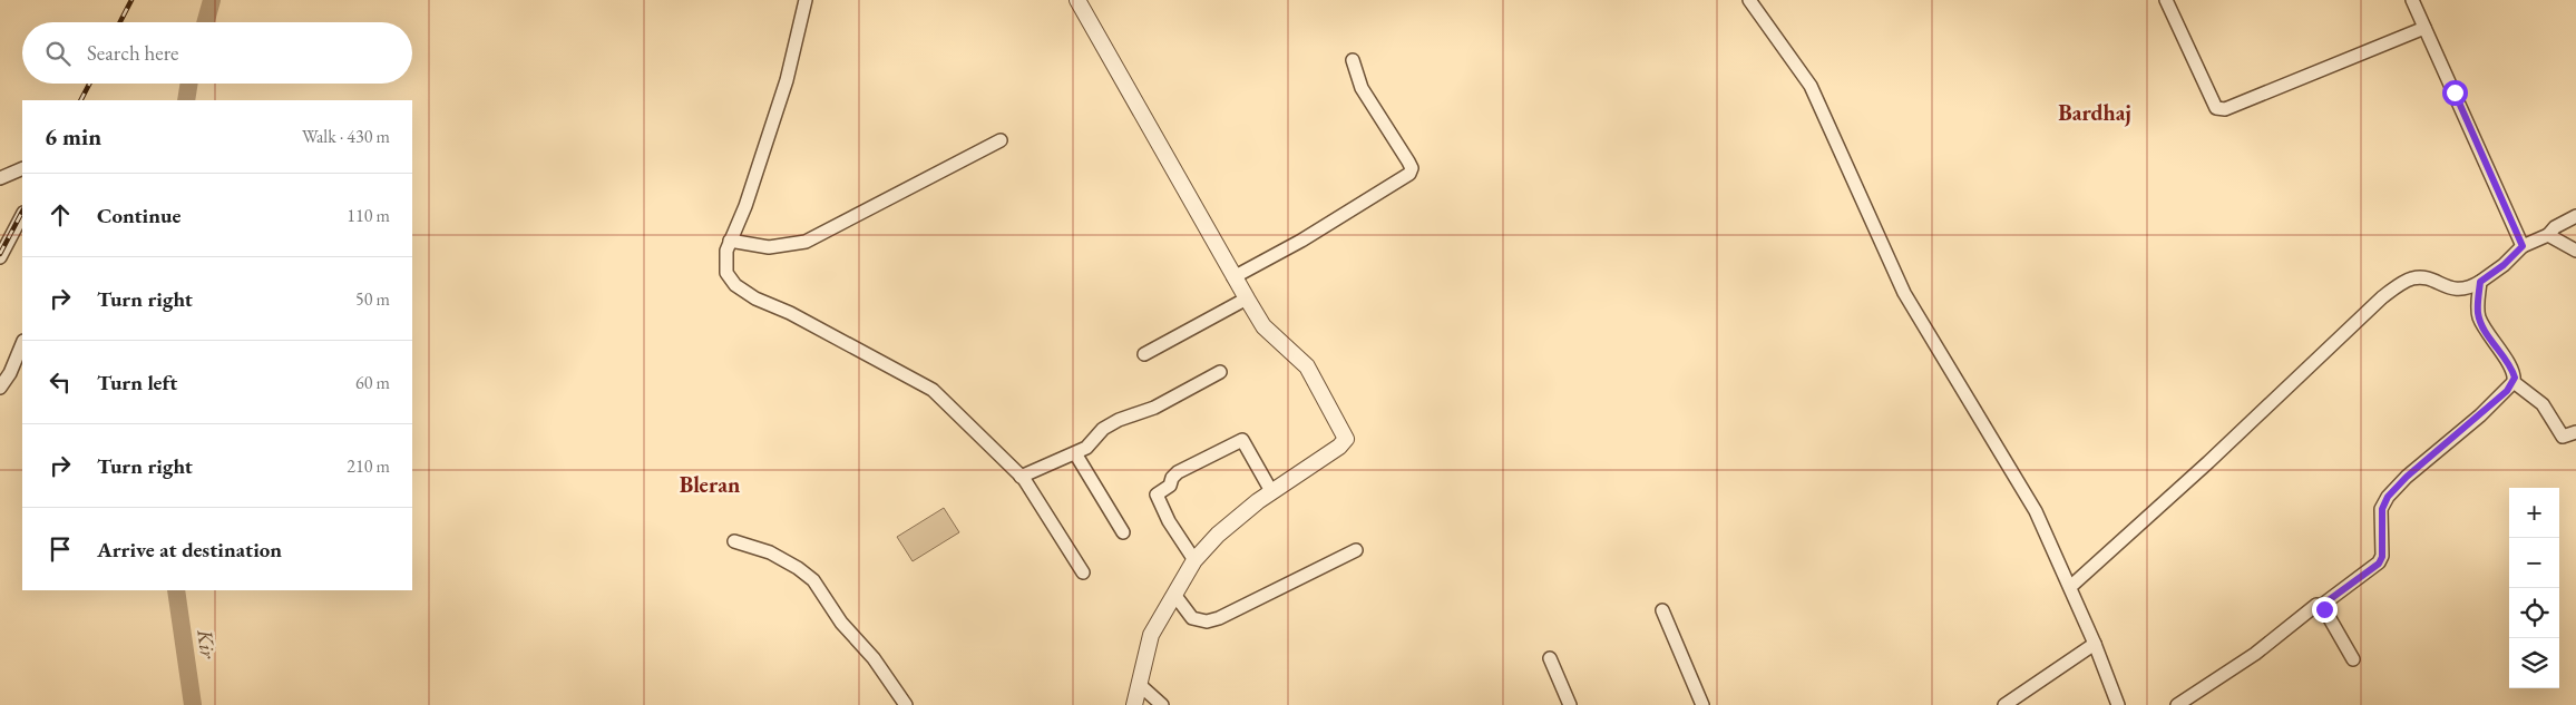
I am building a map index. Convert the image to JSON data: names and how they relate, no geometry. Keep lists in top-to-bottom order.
{
  "districts": ["Bardhaj", "Bleran"],
  "water": ["Kir"],
  "page": {
    "search": "Search here",
    "heading": ["6 min", "Walk · 430 m"],
    "list": [
      ["Continue", "110 m"],
      ["Turn right", "50 m"],
      ["Turn left", "60 m"],
      ["Turn right", "210 m"],
      "Arrive at destination"
    ],
    "map_buttons": ["+", "−"]
  }
}
